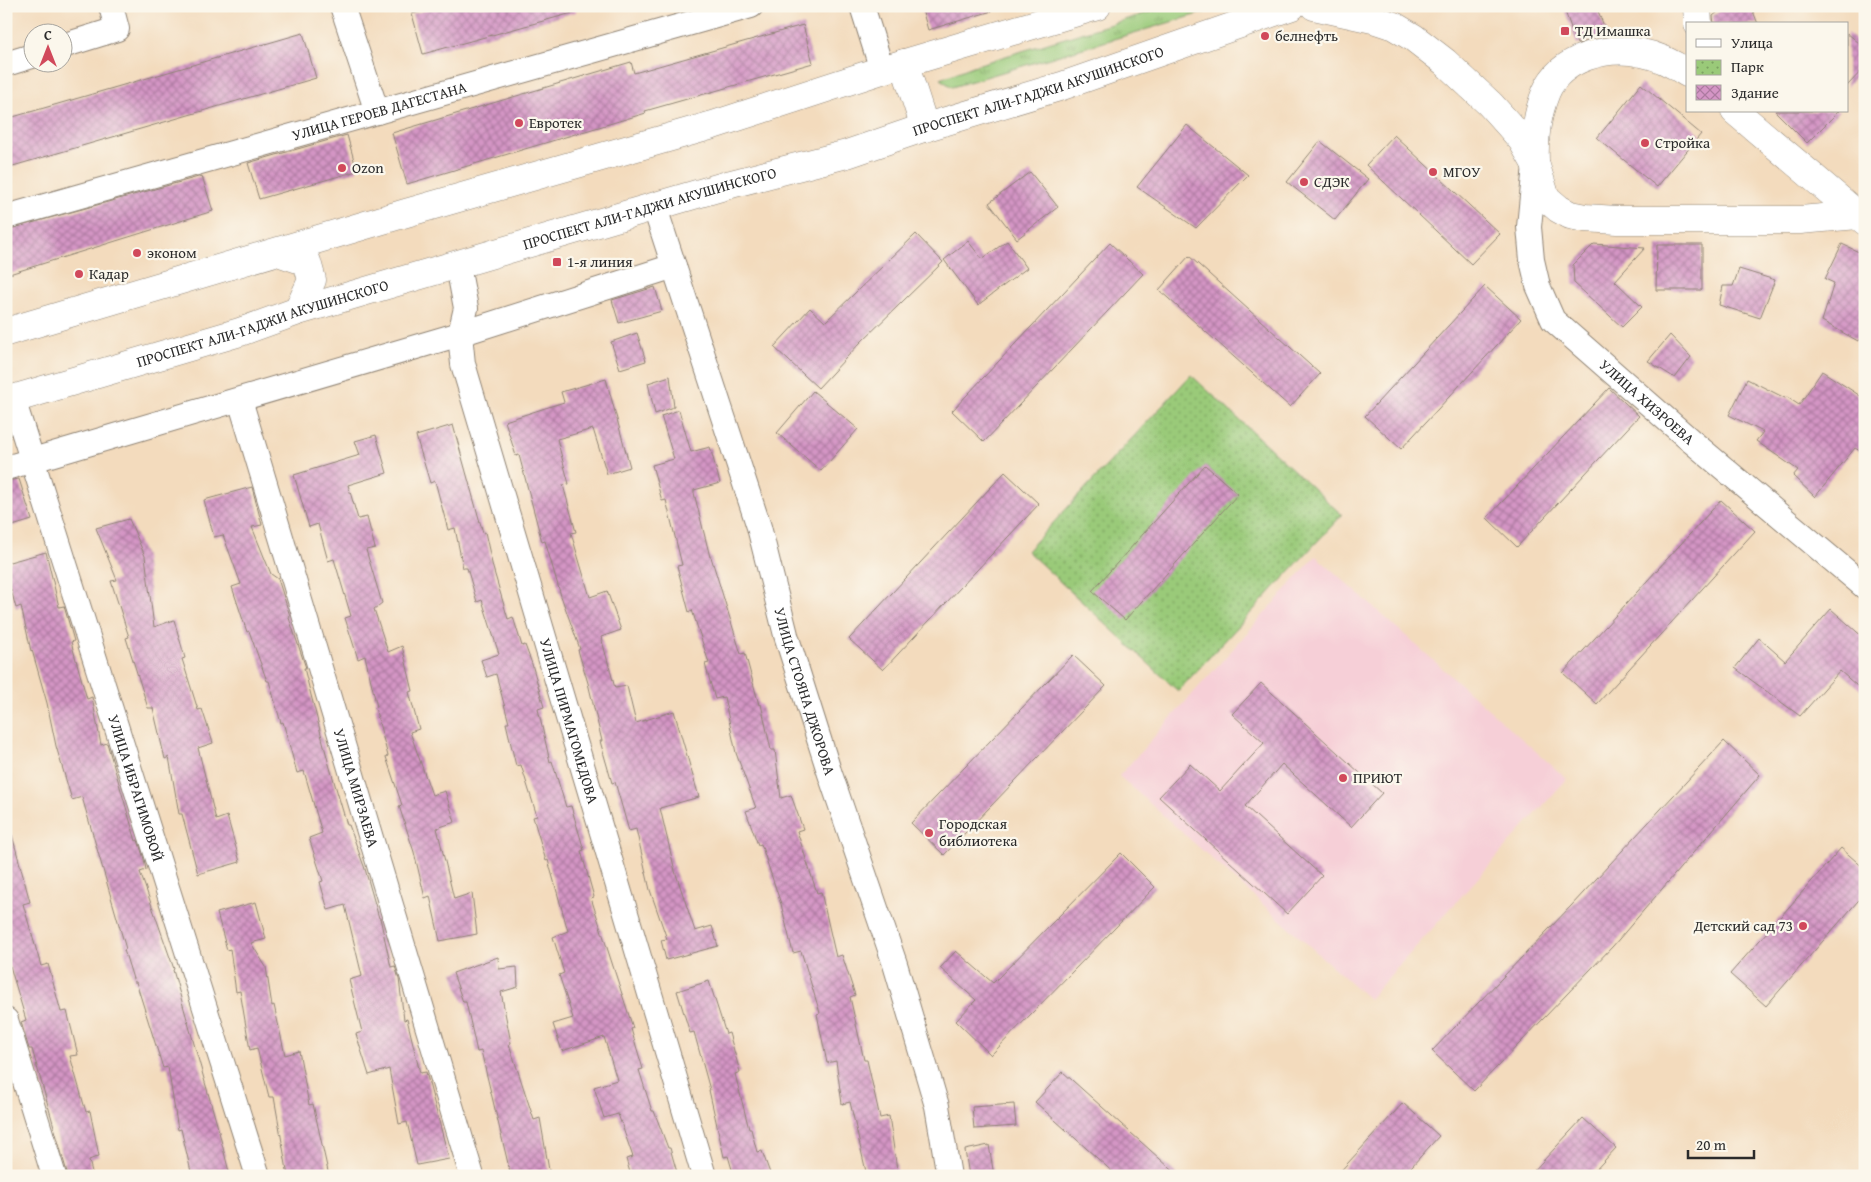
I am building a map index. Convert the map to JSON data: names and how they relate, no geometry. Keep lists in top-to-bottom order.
{
  "streets": {
    "main road": ["ПРОСПЕКТ АЛИ-ГАДЖИ АКУШИНСКОГО"],
    "street": [
      "УЛИЦА ГЕРОЕВ ДАГЕСТАНА",
      "УЛИЦА ХИЗРОЕВА",
      "УЛИЦА СТОЯНА ДЖОРОВА",
      "УЛИЦА ПИРМАГОМЕДОВА",
      "УЛИЦА ИБРАГИМОВОЙ",
      "УЛИЦА МИРЗАЕВА"
    ]
  },
  "crossings": [
    ["ПРОСПЕКТ АЛИ-ГАДЖИ АКУШИНСКОГО", "УЛИЦА СТОЯНА ДЖОРОВА"],
    ["ПРОСПЕКТ АЛИ-ГАДЖИ АКУШИНСКОГО", "УЛИЦА ПИРМАГОМЕДОВА"],
    ["ПРОСПЕКТ АЛИ-ГАДЖИ АКУШИНСКОГО", "УЛИЦА ИБРАГИМОВОЙ"]
  ],
  "places": {
    "transit": ["ТД Имашка", "1-я линия"],
    "other": [
      "белнефть",
      "Евротек",
      "Стройка",
      "Ozon",
      "МГОУ",
      "СДЭК",
      "эконом",
      "Кадар",
      "ПРИЮТ",
      "Городская библиотека",
      "Детский сад 73"
    ]
  },
  "legend": ["Улица", "Парк", "Здание"],
  "scale_bar": "20 m",
  "north": "top"
}
